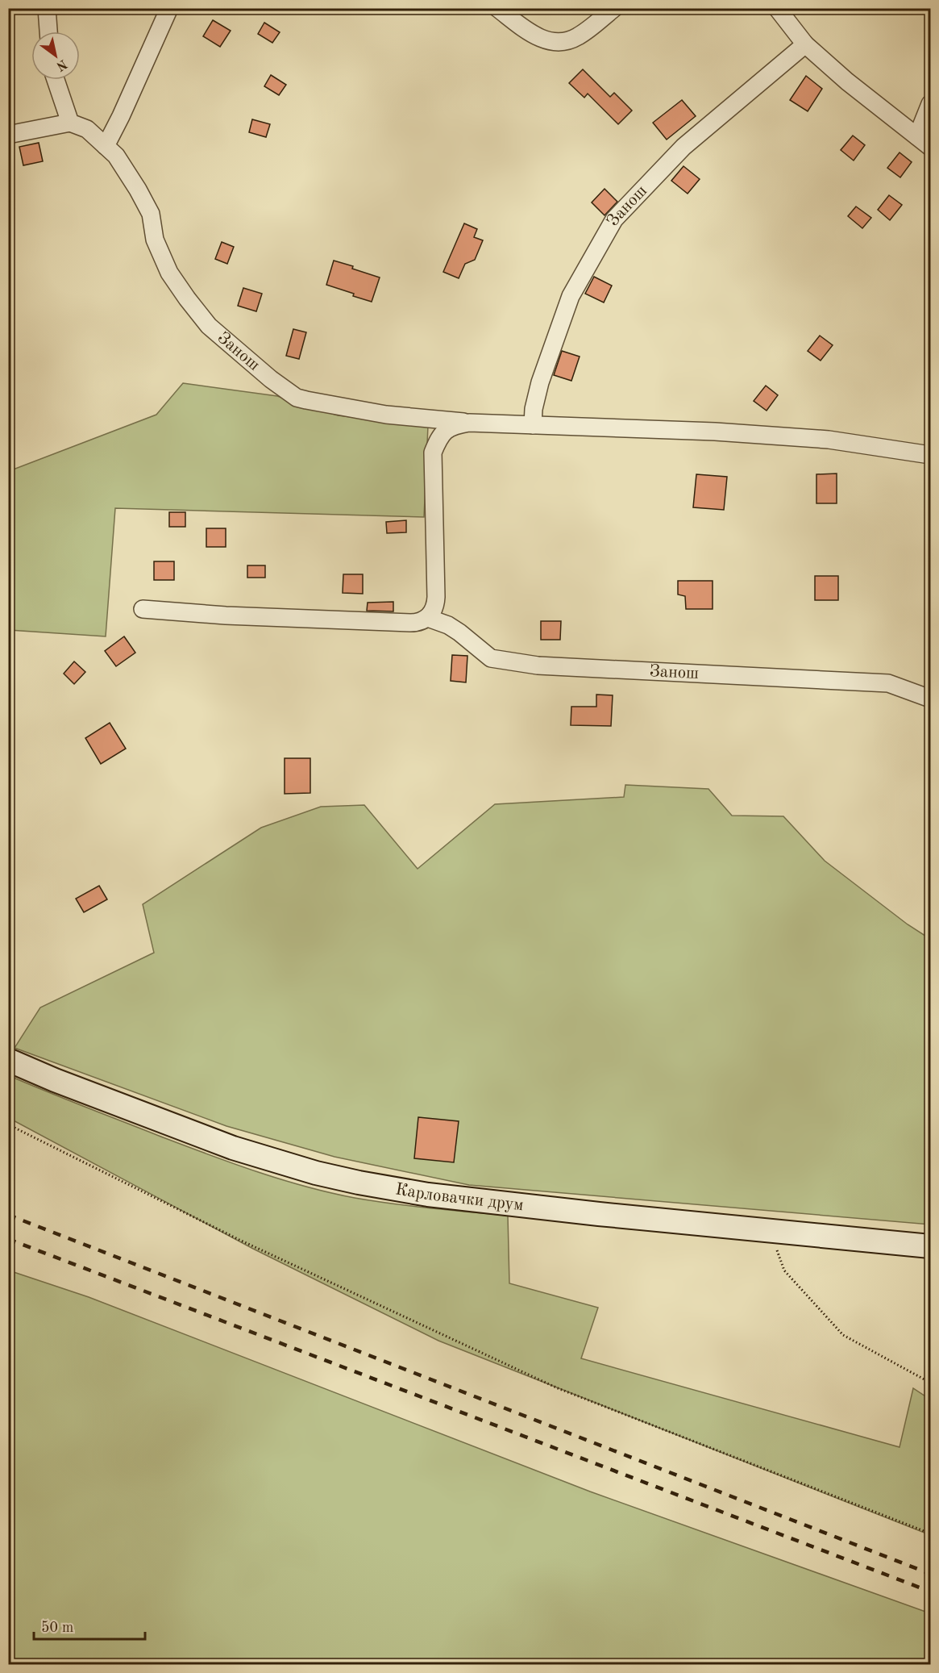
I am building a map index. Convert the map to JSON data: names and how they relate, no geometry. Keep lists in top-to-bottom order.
{
  "streets": {
    "main road": ["Карловачки друм"],
    "street": ["Занош"]
  },
  "scale_bar": "50 m",
  "north": "bottom right"
}
